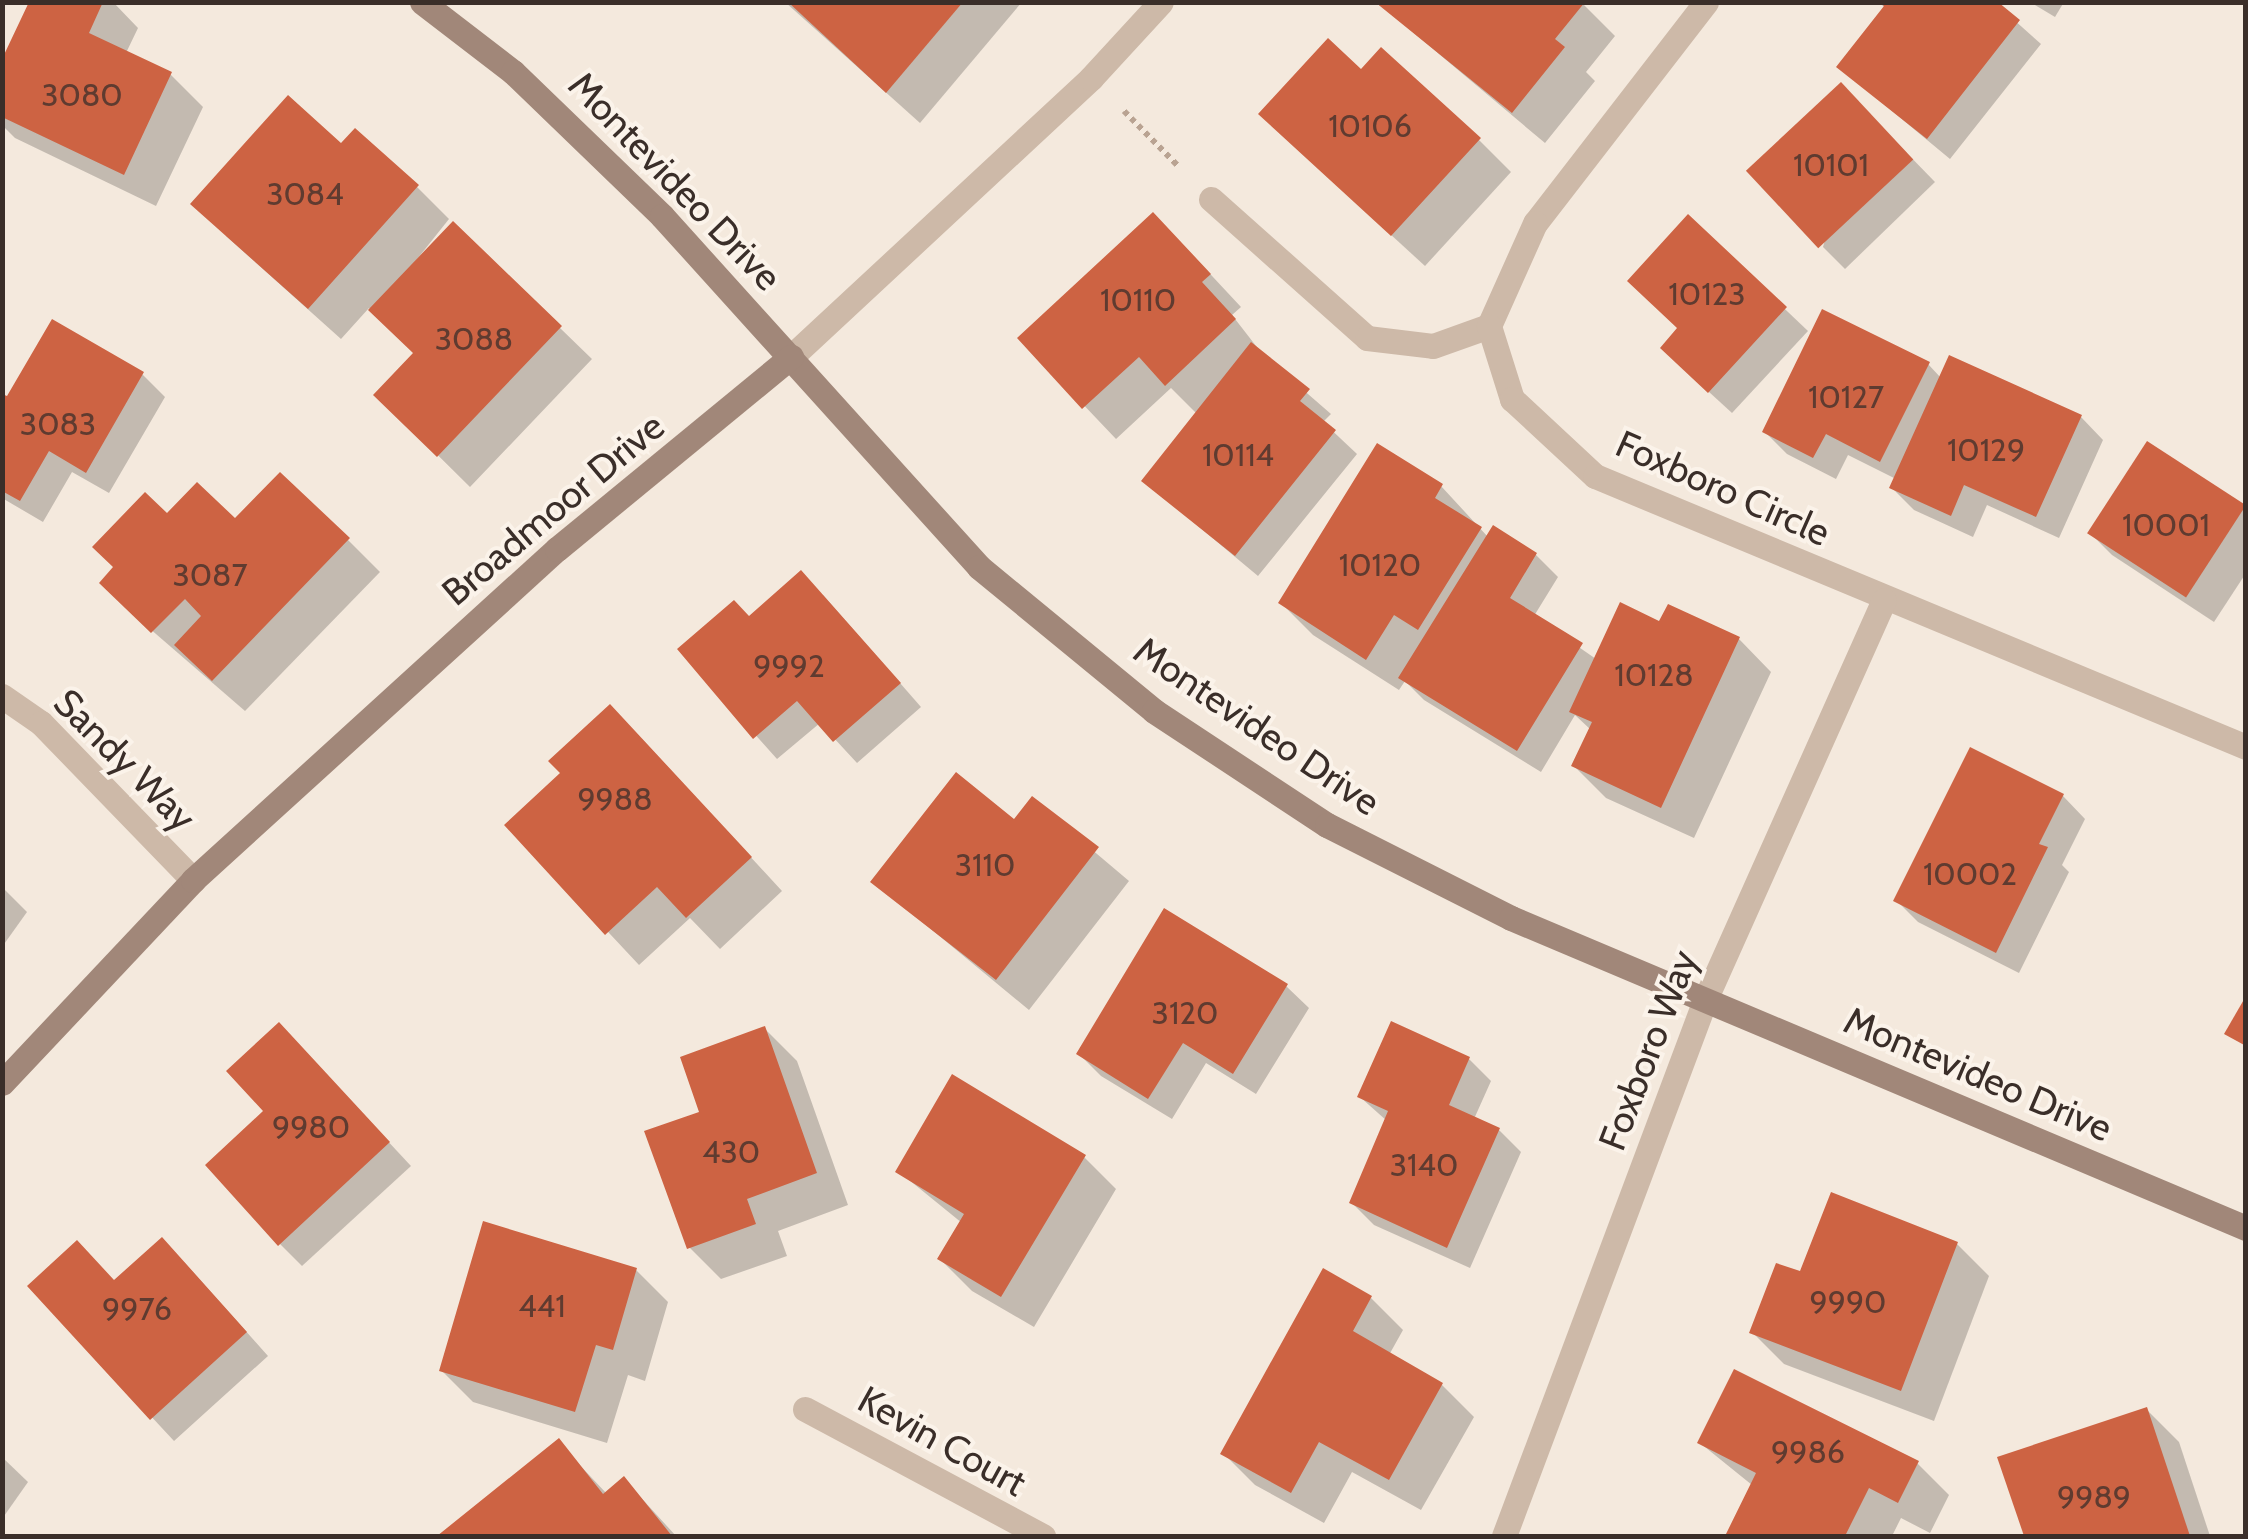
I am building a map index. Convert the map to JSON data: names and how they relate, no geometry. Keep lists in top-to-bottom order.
{
  "streets": {
    "street": [
      "Montevideo Drive",
      "Foxboro Circle",
      "Broadmoor Drive",
      "Sandy Way",
      "Foxboro Way",
      "Kevin Court"
    ]
  },
  "crossings": [
    ["Montevideo Drive", "Broadmoor Drive"],
    ["Montevideo Drive", "Foxboro Way"],
    ["Foxboro Circle", "Foxboro Way"],
    ["Broadmoor Drive", "Sandy Way"]
  ],
  "house_numbers": [
    "3080",
    "10106",
    "10101",
    "3084",
    "10123",
    "10110",
    "3088",
    "10127",
    "3083",
    "10129",
    "10114",
    "10001",
    "10120",
    "3087",
    "9992",
    "10128",
    "9988",
    "3110",
    "10002",
    "3120",
    "9980",
    "430",
    "3140",
    "9990",
    "441",
    "9976",
    "9986",
    "9989"
  ]
}
